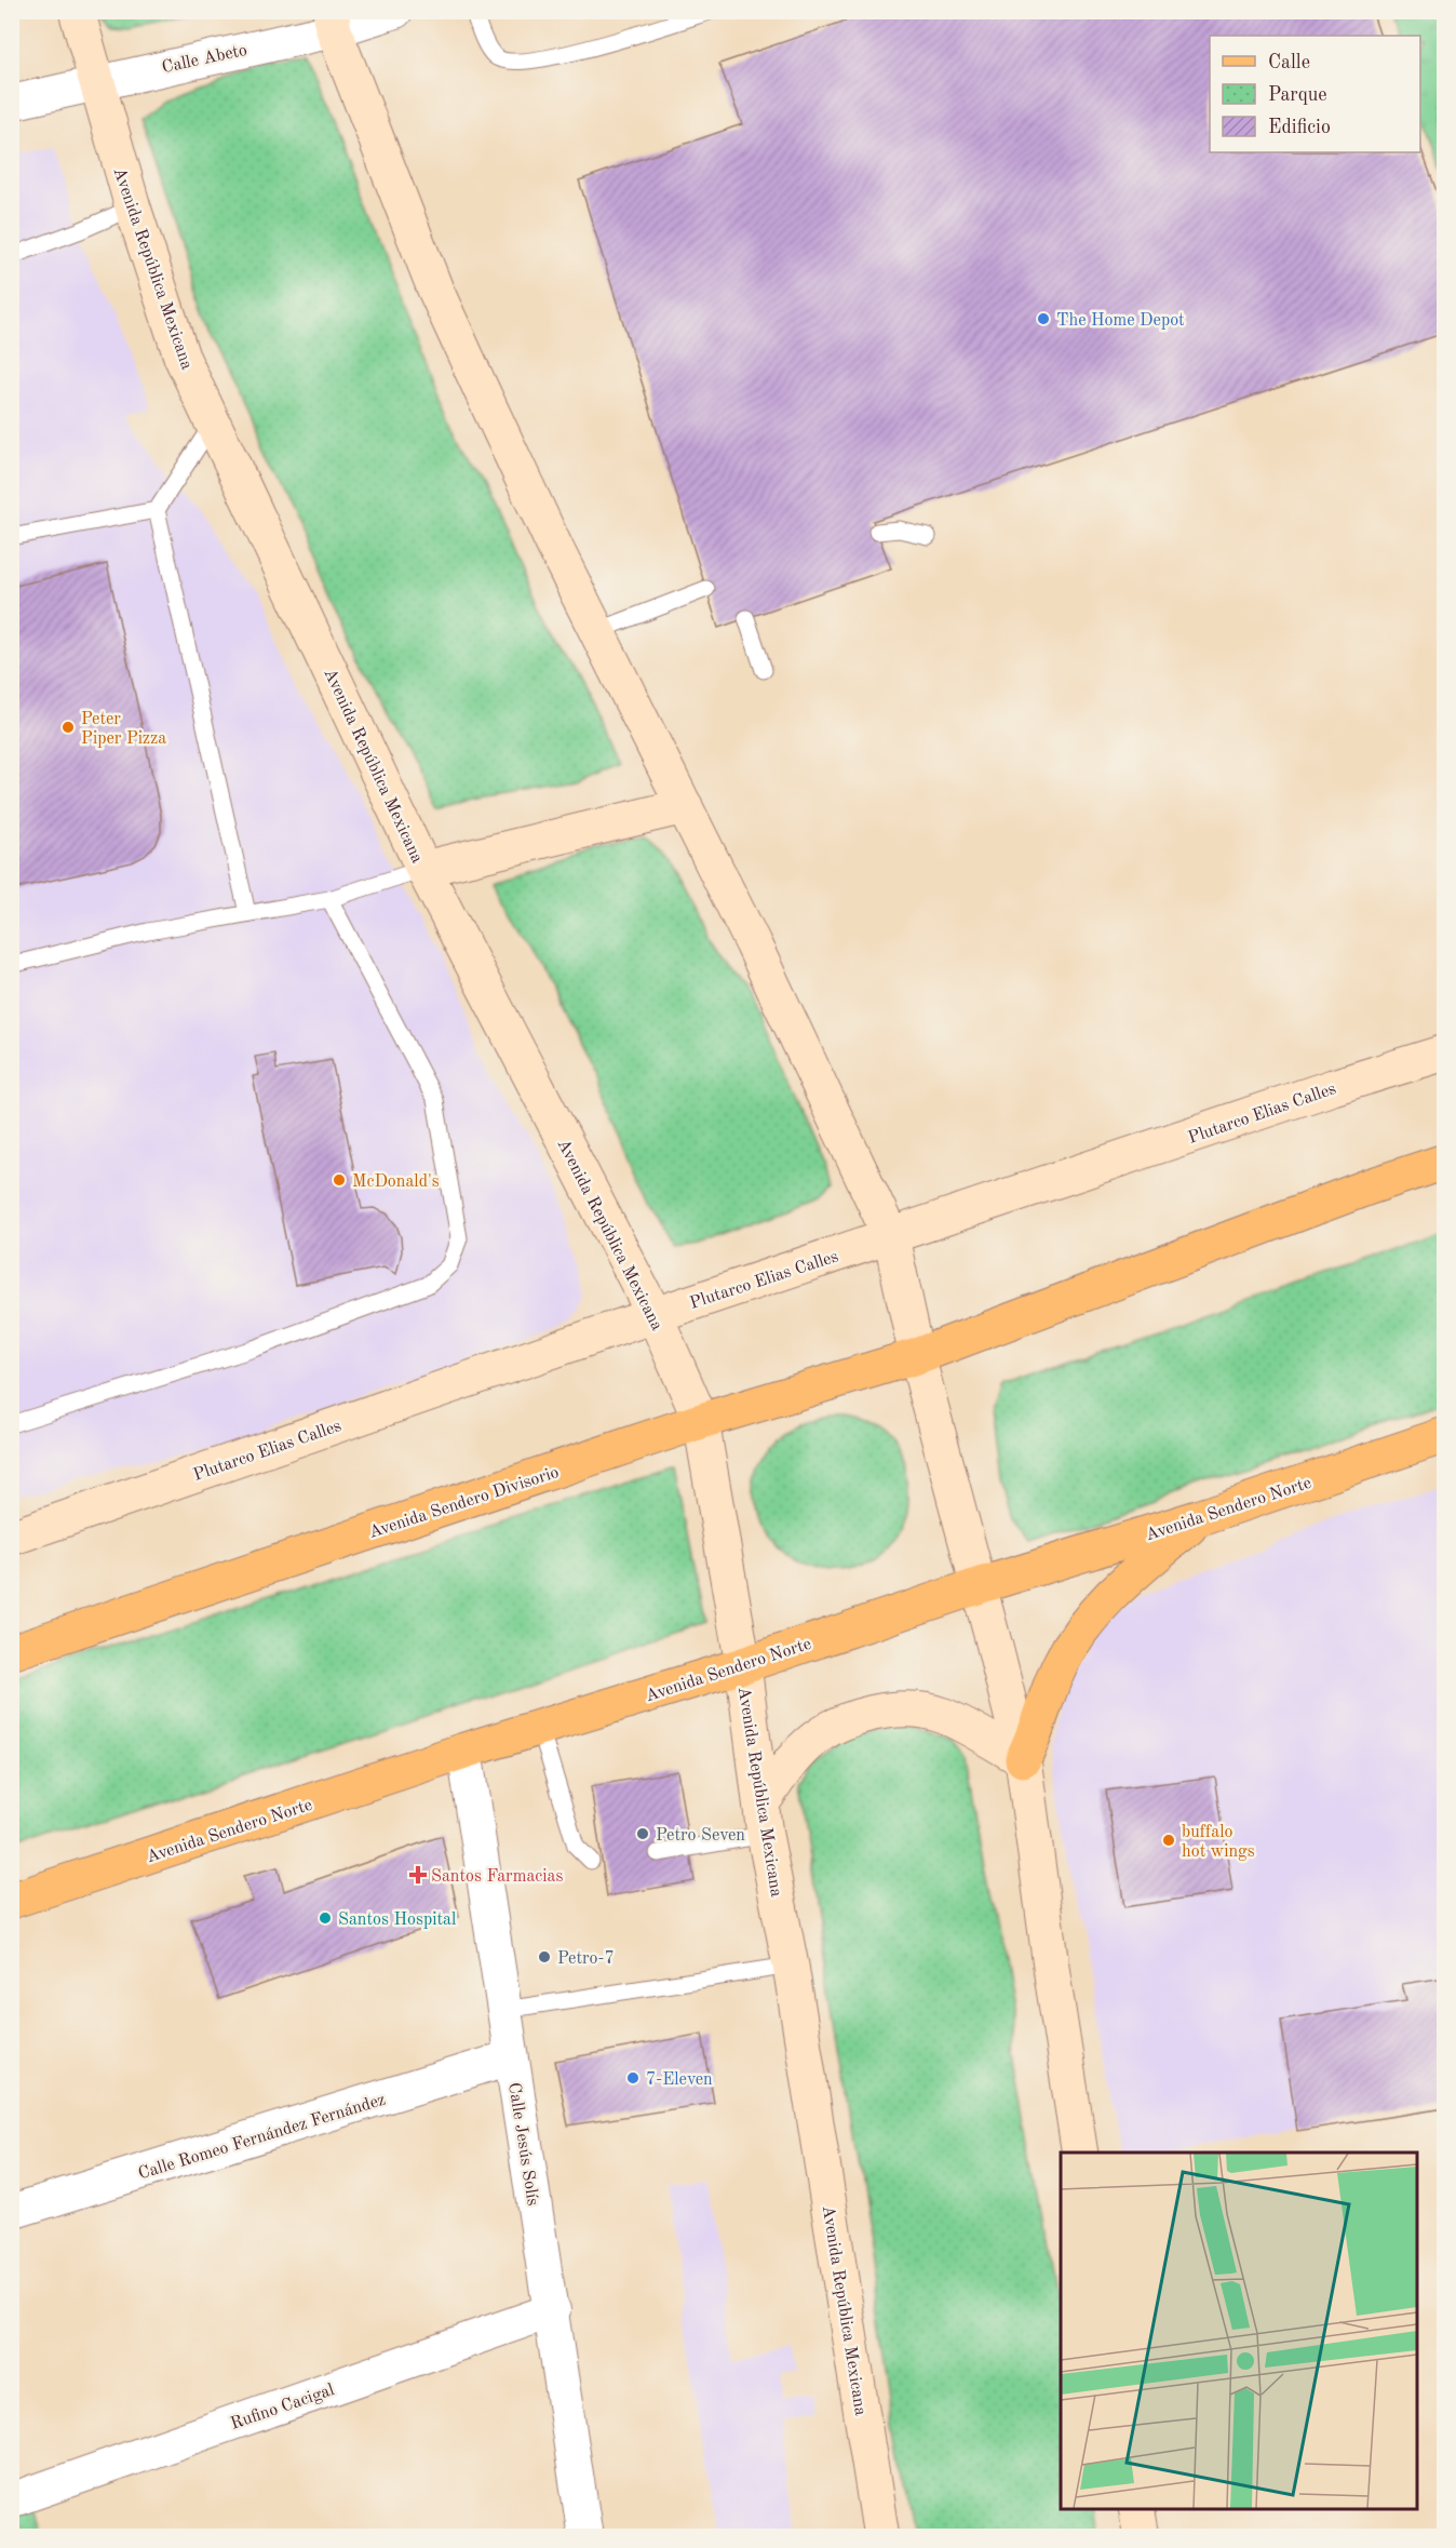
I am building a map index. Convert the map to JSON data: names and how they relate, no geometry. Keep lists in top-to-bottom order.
{
  "streets": {
    "main road": [
      "Avenida República Mexicana",
      "Plutarco Elias Calles",
      "Avenida Sendero Divisorio",
      "Avenida Sendero Norte"
    ],
    "street": [
      "Calle Abeto",
      "Calle Romeo Fernández Fernández",
      "Calle Jesús Solís",
      "Rufino Cacigal"
    ]
  },
  "crossings": [
    ["Calle Abeto", "Avenida República Mexicana"],
    ["Avenida República Mexicana", "Plutarco Elias Calles"],
    ["Avenida República Mexicana", "Avenida Sendero Divisorio"],
    ["Avenida República Mexicana", "Avenida Sendero Norte"],
    ["Avenida Sendero Norte", "Calle Jesús Solís"],
    ["Calle Romeo Fernández Fernández", "Calle Jesús Solís"],
    ["Calle Jesús Solís", "Rufino Cacigal"]
  ],
  "places": {
    "other": [
      "The Home Depot",
      "Peter Piper Pizza",
      "McDonald's",
      "Petro Seven",
      "buffalo hot wings",
      "Santos Hospital",
      "Petro-7",
      "7-Eleven"
    ],
    "health": ["Santos Farmacias"]
  },
  "legend": ["Calle", "Parque", "Edificio"]
}
